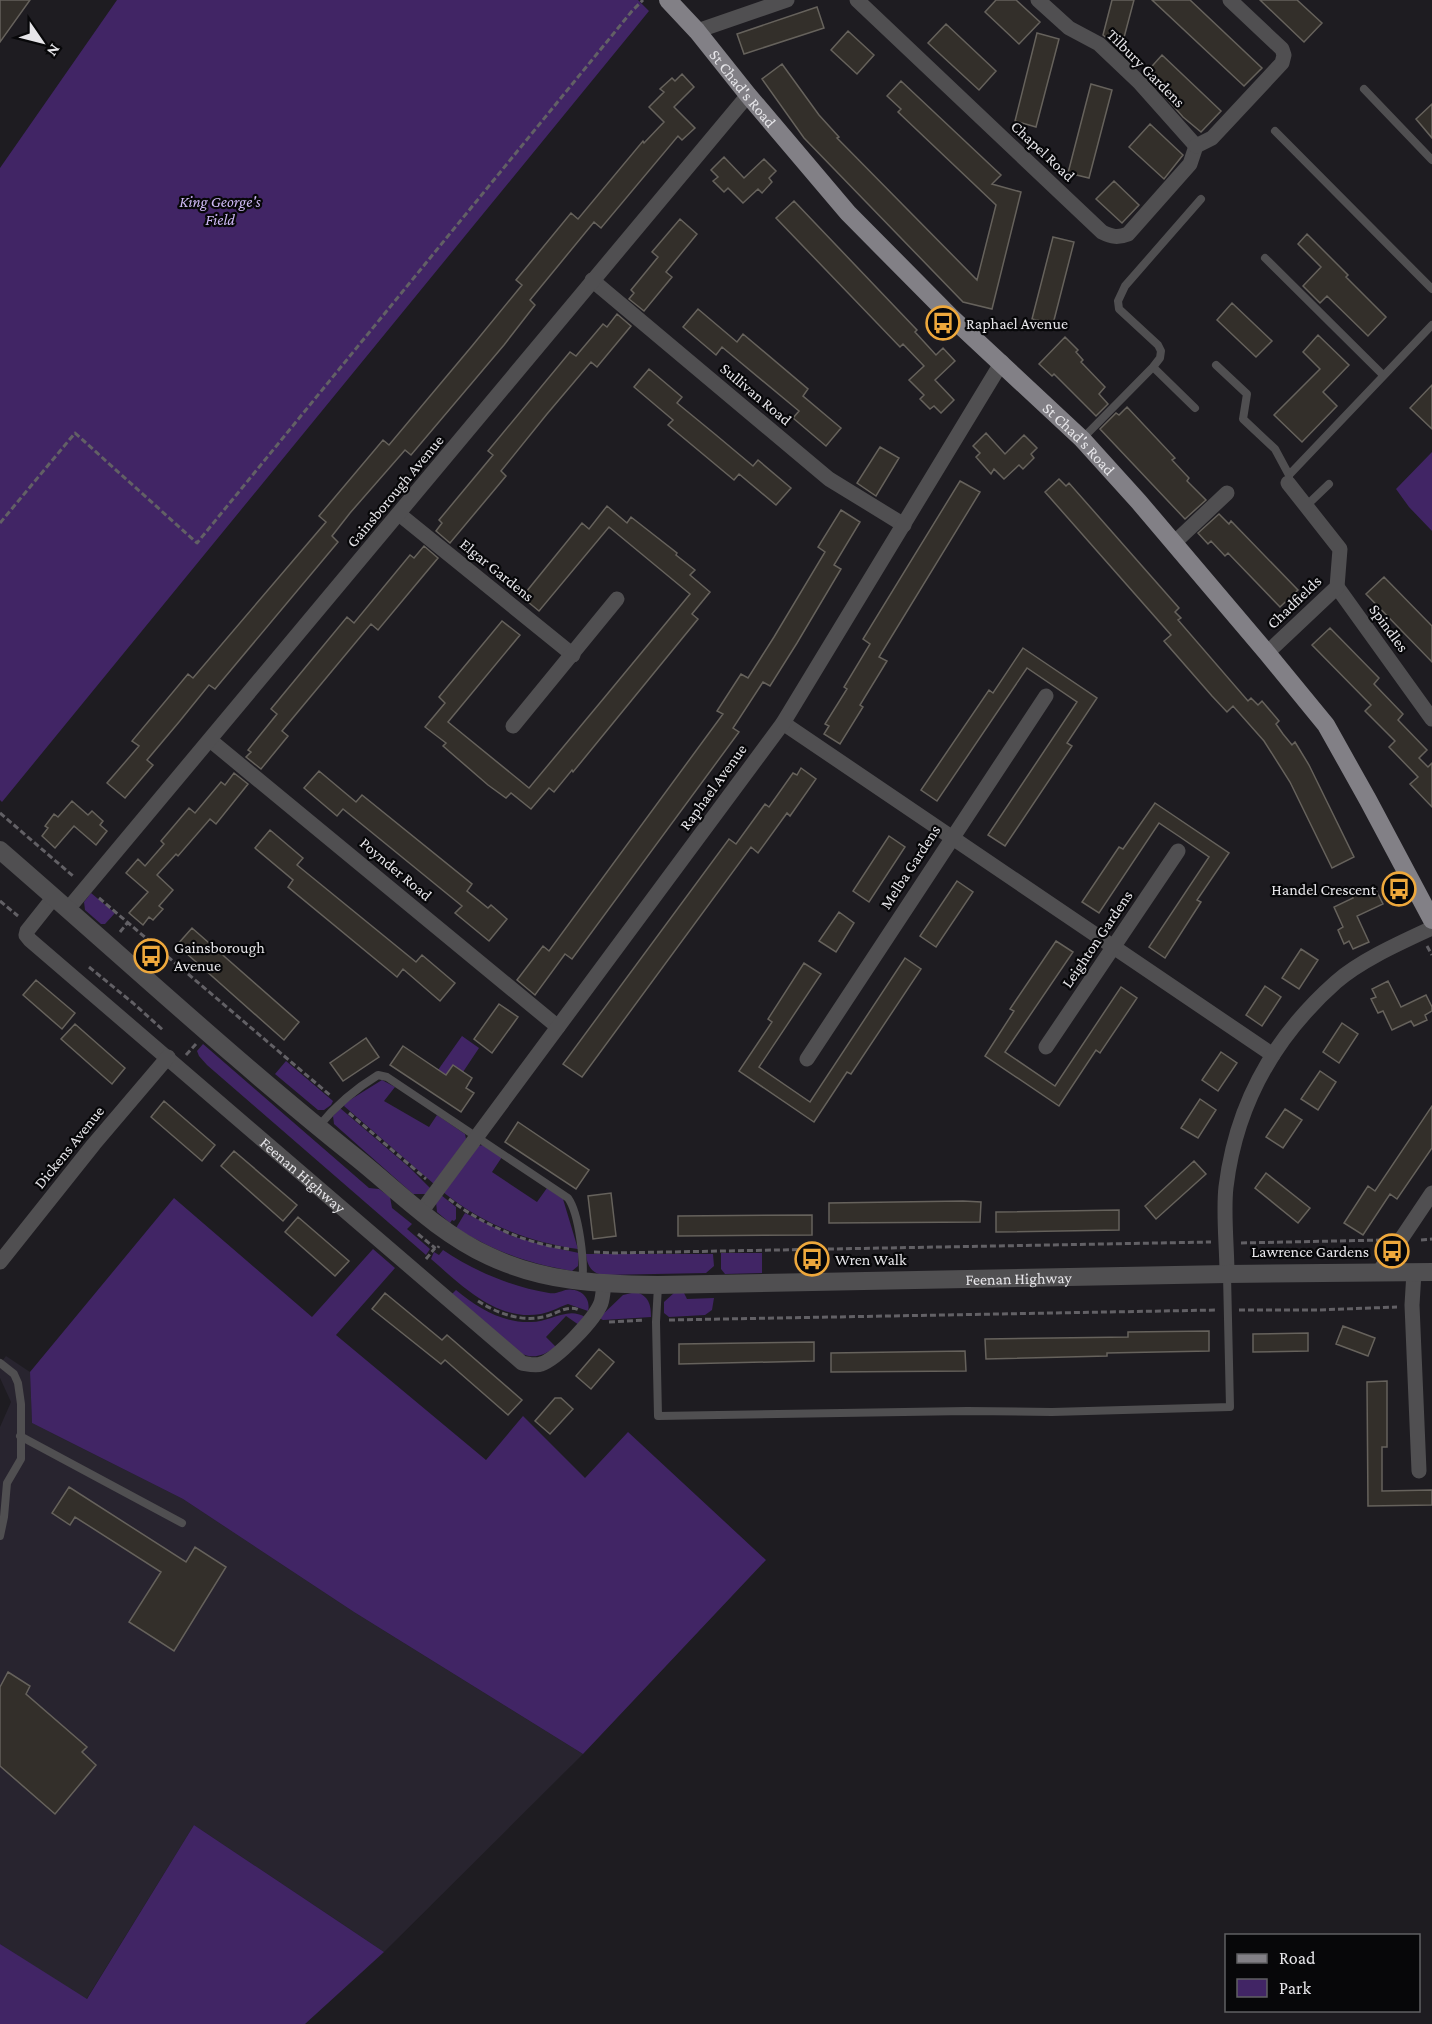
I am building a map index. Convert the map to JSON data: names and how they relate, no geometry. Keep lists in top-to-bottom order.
{
  "streets": {
    "main road": ["St Chad's Road"],
    "street": [
      "Tilbury Gardens",
      "Chapel Road",
      "Sullivan Road",
      "Gainsborough Avenue",
      "Elgar Gardens",
      "Chadfields",
      "Spindles",
      "Raphael Avenue",
      "Melba Gardens",
      "Poynder Road",
      "Leighton Gardens",
      "Dickens Avenue",
      "Feenan Highway"
    ]
  },
  "crossings": [
    ["Tilbury Gardens", "Chapel Road"],
    ["St Chad's Road", "Gainsborough Avenue"],
    ["St Chad's Road", "Chadfields"],
    ["St Chad's Road", "Raphael Avenue"],
    ["Sullivan Road", "Gainsborough Avenue"],
    ["Sullivan Road", "Raphael Avenue"],
    ["Gainsborough Avenue", "Elgar Gardens"],
    ["Gainsborough Avenue", "Poynder Road"],
    ["Gainsborough Avenue", "Feenan Highway"],
    ["Chadfields", "Spindles"],
    ["Raphael Avenue", "Poynder Road"],
    ["Raphael Avenue", "Feenan Highway"],
    ["Dickens Avenue", "Feenan Highway"]
  ],
  "parks": ["King George's Field"],
  "places": {
    "bus stop": [
      "Raphael Avenue",
      "Handel Crescent",
      "Gainsborough Avenue",
      "Lawrence Gardens",
      "Wren Walk"
    ]
  },
  "legend": ["Road", "Park"],
  "north": "bottom right"
}
